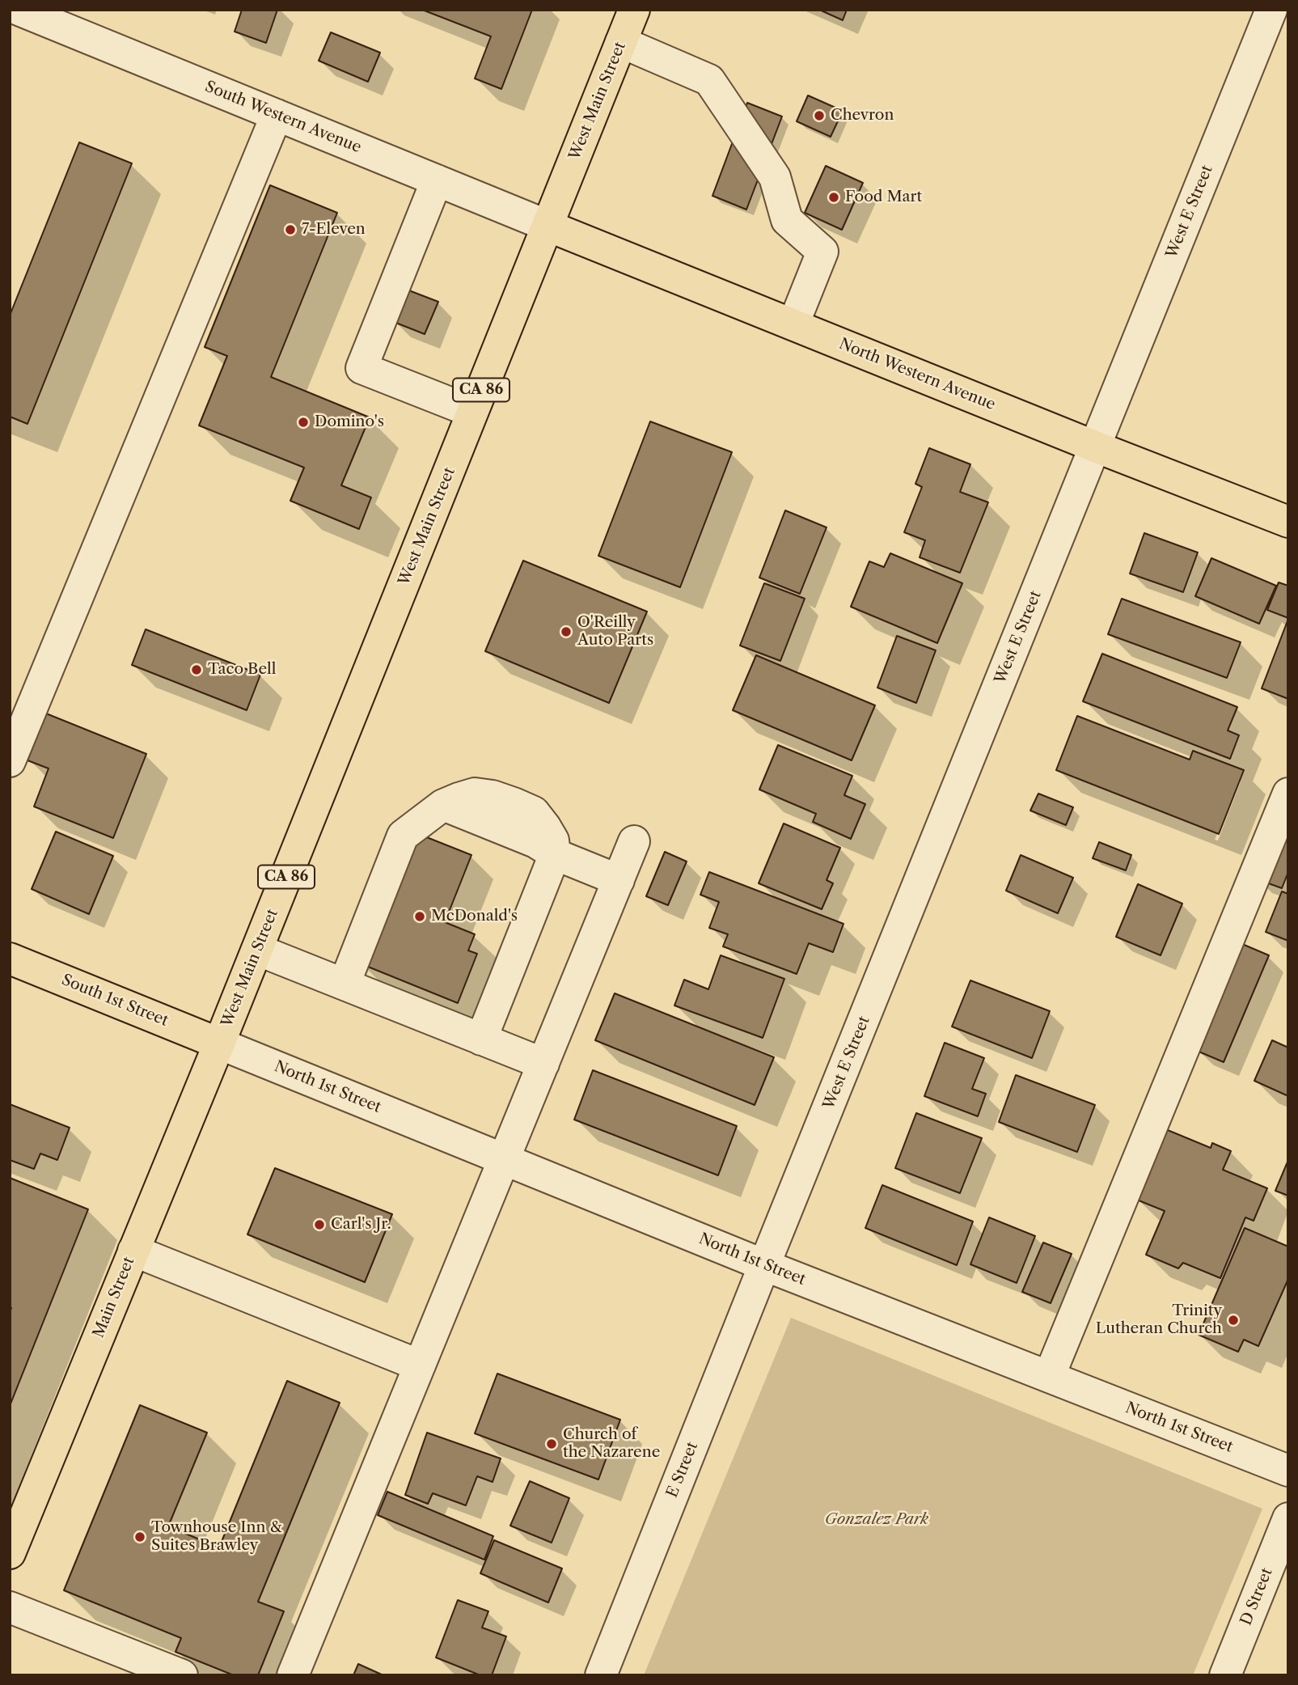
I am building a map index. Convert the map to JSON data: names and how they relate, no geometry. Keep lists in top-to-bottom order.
{
  "streets": {
    "main road": [
      "West Main Street",
      "North Western Avenue",
      "CA 86",
      "South 1st Street",
      "Main Street"
    ],
    "street": [
      "South Western Avenue",
      "West E Street",
      "North 1st Street",
      "E Street",
      "D Street"
    ]
  },
  "crossings": [
    ["West Main Street", "South Western Avenue"],
    ["West Main Street", "North Western Avenue"],
    ["West Main Street", "South 1st Street"],
    ["West Main Street", "North 1st Street"],
    ["West Main Street", "Main Street"],
    ["South Western Avenue", "North Western Avenue"],
    ["West E Street", "North Western Avenue"],
    ["West E Street", "North 1st Street"],
    ["West E Street", "E Street"],
    ["South 1st Street", "North 1st Street"],
    ["South 1st Street", "Main Street"],
    ["North 1st Street", "Main Street"],
    ["North 1st Street", "E Street"]
  ],
  "parks": ["Gonzalez Park"],
  "places": [
    "Chevron",
    "Food Mart",
    "7-Eleven",
    "Domino's",
    "O'Reilly Auto Parts",
    "Taco Bell",
    "McDonald's",
    "Carl's Jr.",
    "Trinity Lutheran Church",
    "Church of the Nazarene",
    "Townhouse Inn & Suites Brawley"
  ]
}
